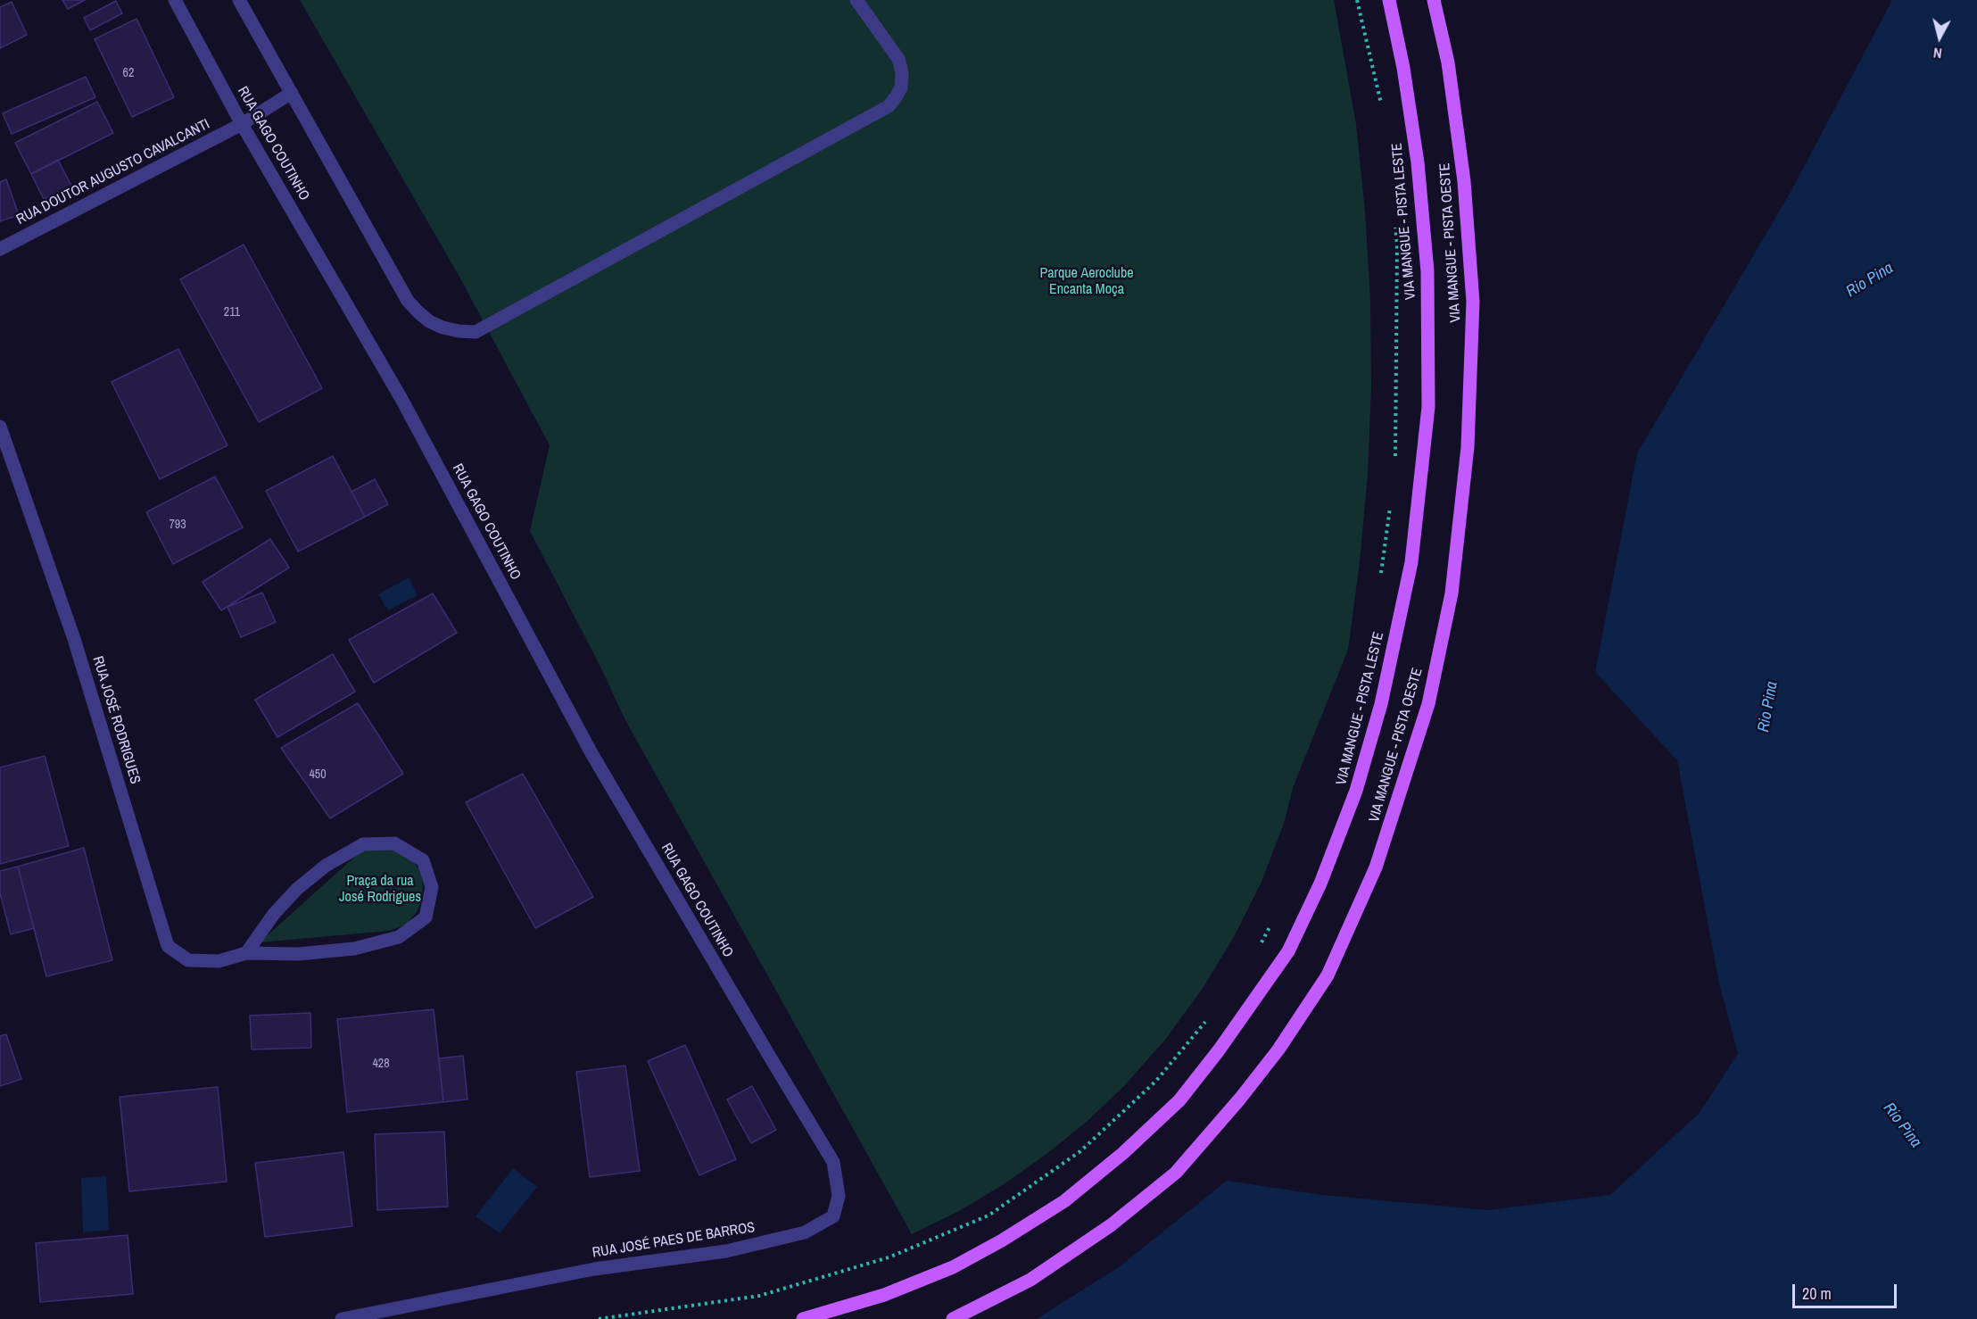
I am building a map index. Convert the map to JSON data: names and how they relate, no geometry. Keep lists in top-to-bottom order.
{
  "streets": {
    "main road": ["VIA MANGUE - PISTA LESTE", "VIA MANGUE - PISTA OESTE"],
    "street": [
      "RUA GAGO COUTINHO",
      "RUA DOUTOR AUGUSTO CAVALCANTI",
      "RUA JOSÉ RODRIGUES",
      "RUA JOSÉ PAES DE BARROS"
    ]
  },
  "crossings": [
    ["RUA GAGO COUTINHO", "RUA DOUTOR AUGUSTO CAVALCANTI"],
    ["RUA GAGO COUTINHO", "RUA JOSÉ PAES DE BARROS"]
  ],
  "water": ["Rio Pina"],
  "parks": ["Parque Aeroclube Encanta Moça", "Praça da rua José Rodrigues"],
  "house_numbers": [
    "62",
    "211",
    "793",
    "450",
    "428"
  ],
  "scale_bar": "20 m",
  "north": "bottom"
}
